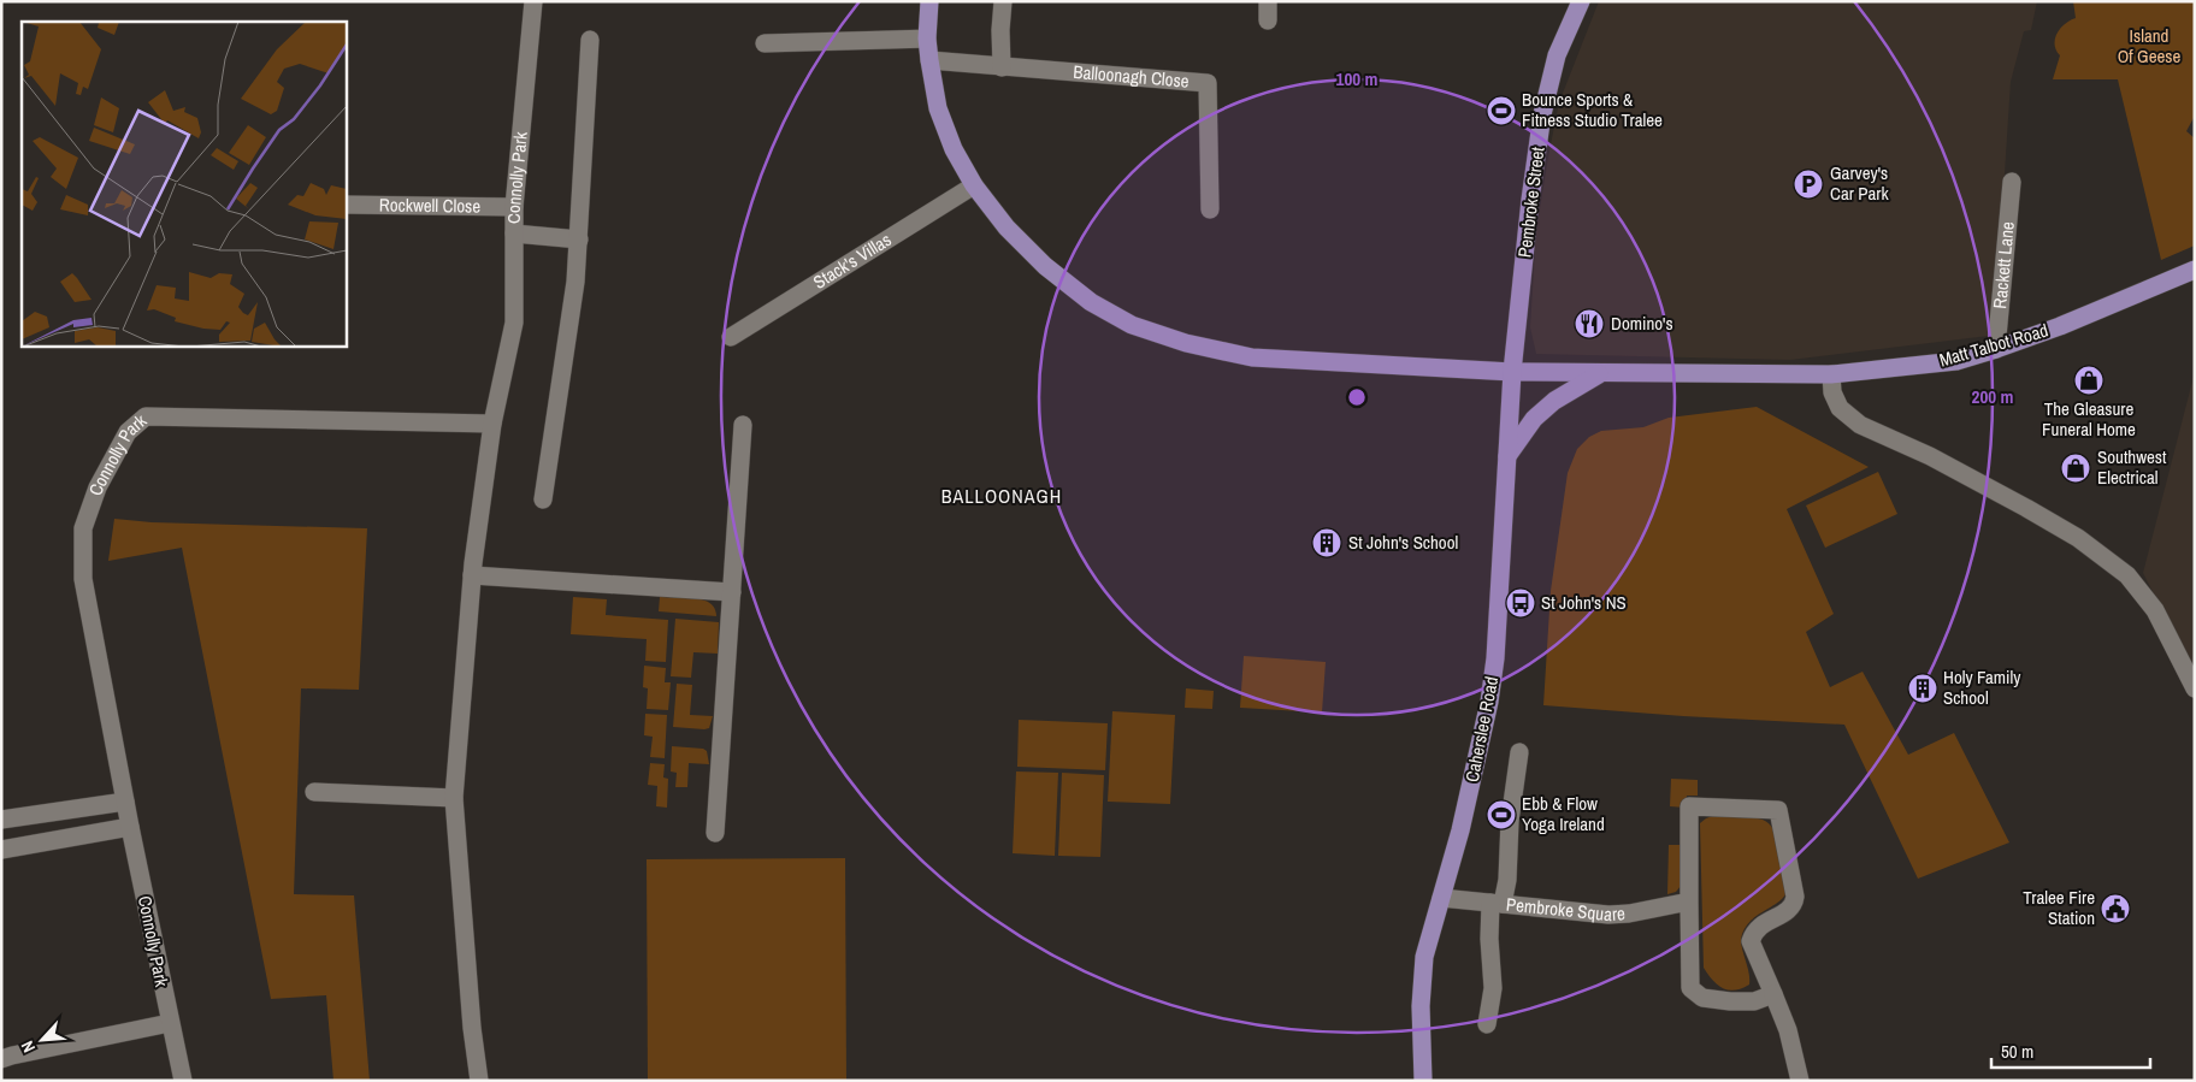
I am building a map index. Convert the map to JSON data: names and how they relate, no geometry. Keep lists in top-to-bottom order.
{
  "streets": {
    "main road": ["Pembroke Street", "Matt Talbot Road", "Caherslee Road"],
    "street": [
      "Balloonagh Close",
      "Connolly Park",
      "Rockwell Close",
      "Stack's Villas",
      "Rackett Lane",
      "Pembroke Square"
    ]
  },
  "crossings": [
    ["Balloonagh Close", "Matt Talbot Road"],
    ["Connolly Park", "Rockwell Close"],
    ["Pembroke Street", "Matt Talbot Road"],
    ["Pembroke Street", "Caherslee Road"],
    ["Stack's Villas", "Matt Talbot Road"],
    ["Rackett Lane", "Matt Talbot Road"],
    ["Matt Talbot Road", "Caherslee Road"],
    ["Caherslee Road", "Pembroke Square"]
  ],
  "districts": ["BALLOONAGH"],
  "parks": ["Island Of Geese"],
  "places": {
    "sports": ["Bounce Sports & Fitness Studio Tralee", "Ebb & Flow Yoga Ireland"],
    "parking": ["Garvey's Car Park"],
    "restaurant": ["Domino's"],
    "shop": ["The Gleasure Funeral Home", "Southwest Electrical"],
    "building": ["St John's School", "Holy Family School"],
    "bus stop": ["St John's NS"],
    "public building": ["Tralee Fire Station"]
  },
  "scale_bar": "50 m",
  "north": "bottom left",
  "rings": ["100 m", "200 m"]
}
